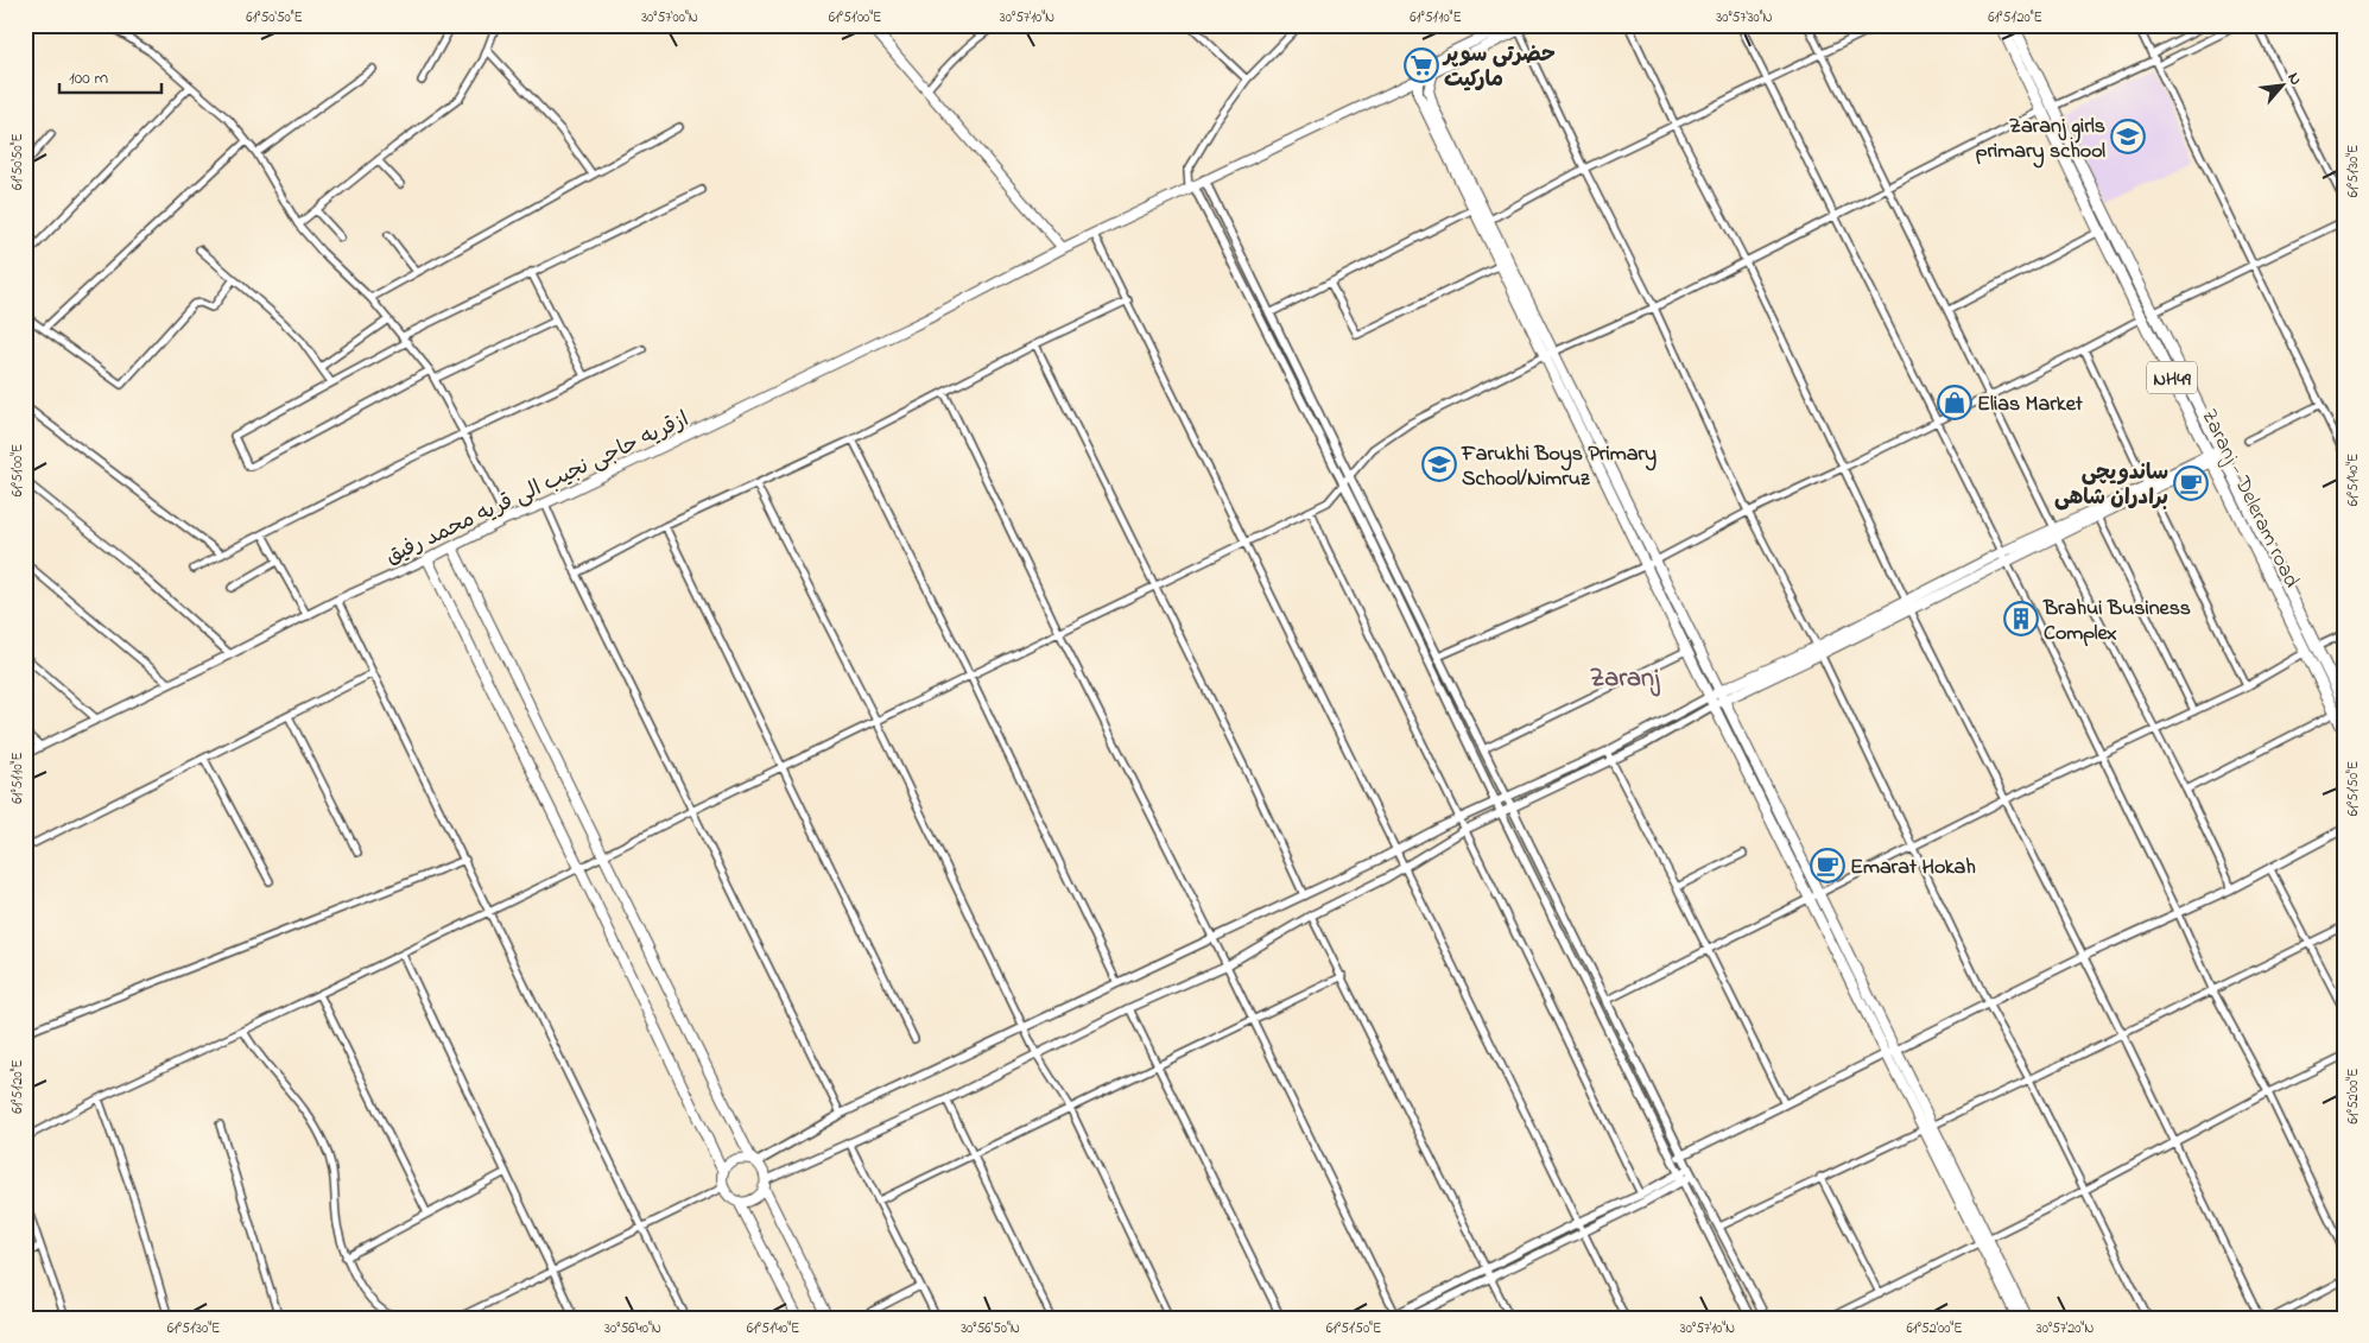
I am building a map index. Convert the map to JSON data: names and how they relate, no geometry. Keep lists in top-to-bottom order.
{
  "streets": {
    "highway": ["NH49", "Zaranj - Deleram road"],
    "main road": ["ازقریه حاجی نجیب الی قریه محمد رفیق"]
  },
  "districts": ["Zaranj"],
  "places": {
    "supermarket": ["حضرتی سوپر مارکیت"],
    "school or university": ["Zaranj girls primary school", "Farukhi Boys Primary School/Nimruz"],
    "shop": ["Elias Market"],
    "cafe": ["ساندویچی برادران شاهی", "Emarat Hokah"],
    "building": ["Brahui Business Complex"]
  },
  "scale_bar": "100 m",
  "north": "top right",
  "coordinates": [
    "61°50'50\"E",
    "30°57'00\"N",
    "61°51'00\"E",
    "30°57'10\"N",
    "61°51'10\"E",
    "30°57'30\"N",
    "61°51'20\"E",
    "61°51'30\"E",
    "61°51'40\"E",
    "61°51'50\"E",
    "61°52'00\"E",
    "30°56'40\"N",
    "30°56'50\"N",
    "30°57'20\"N"
  ]
}
